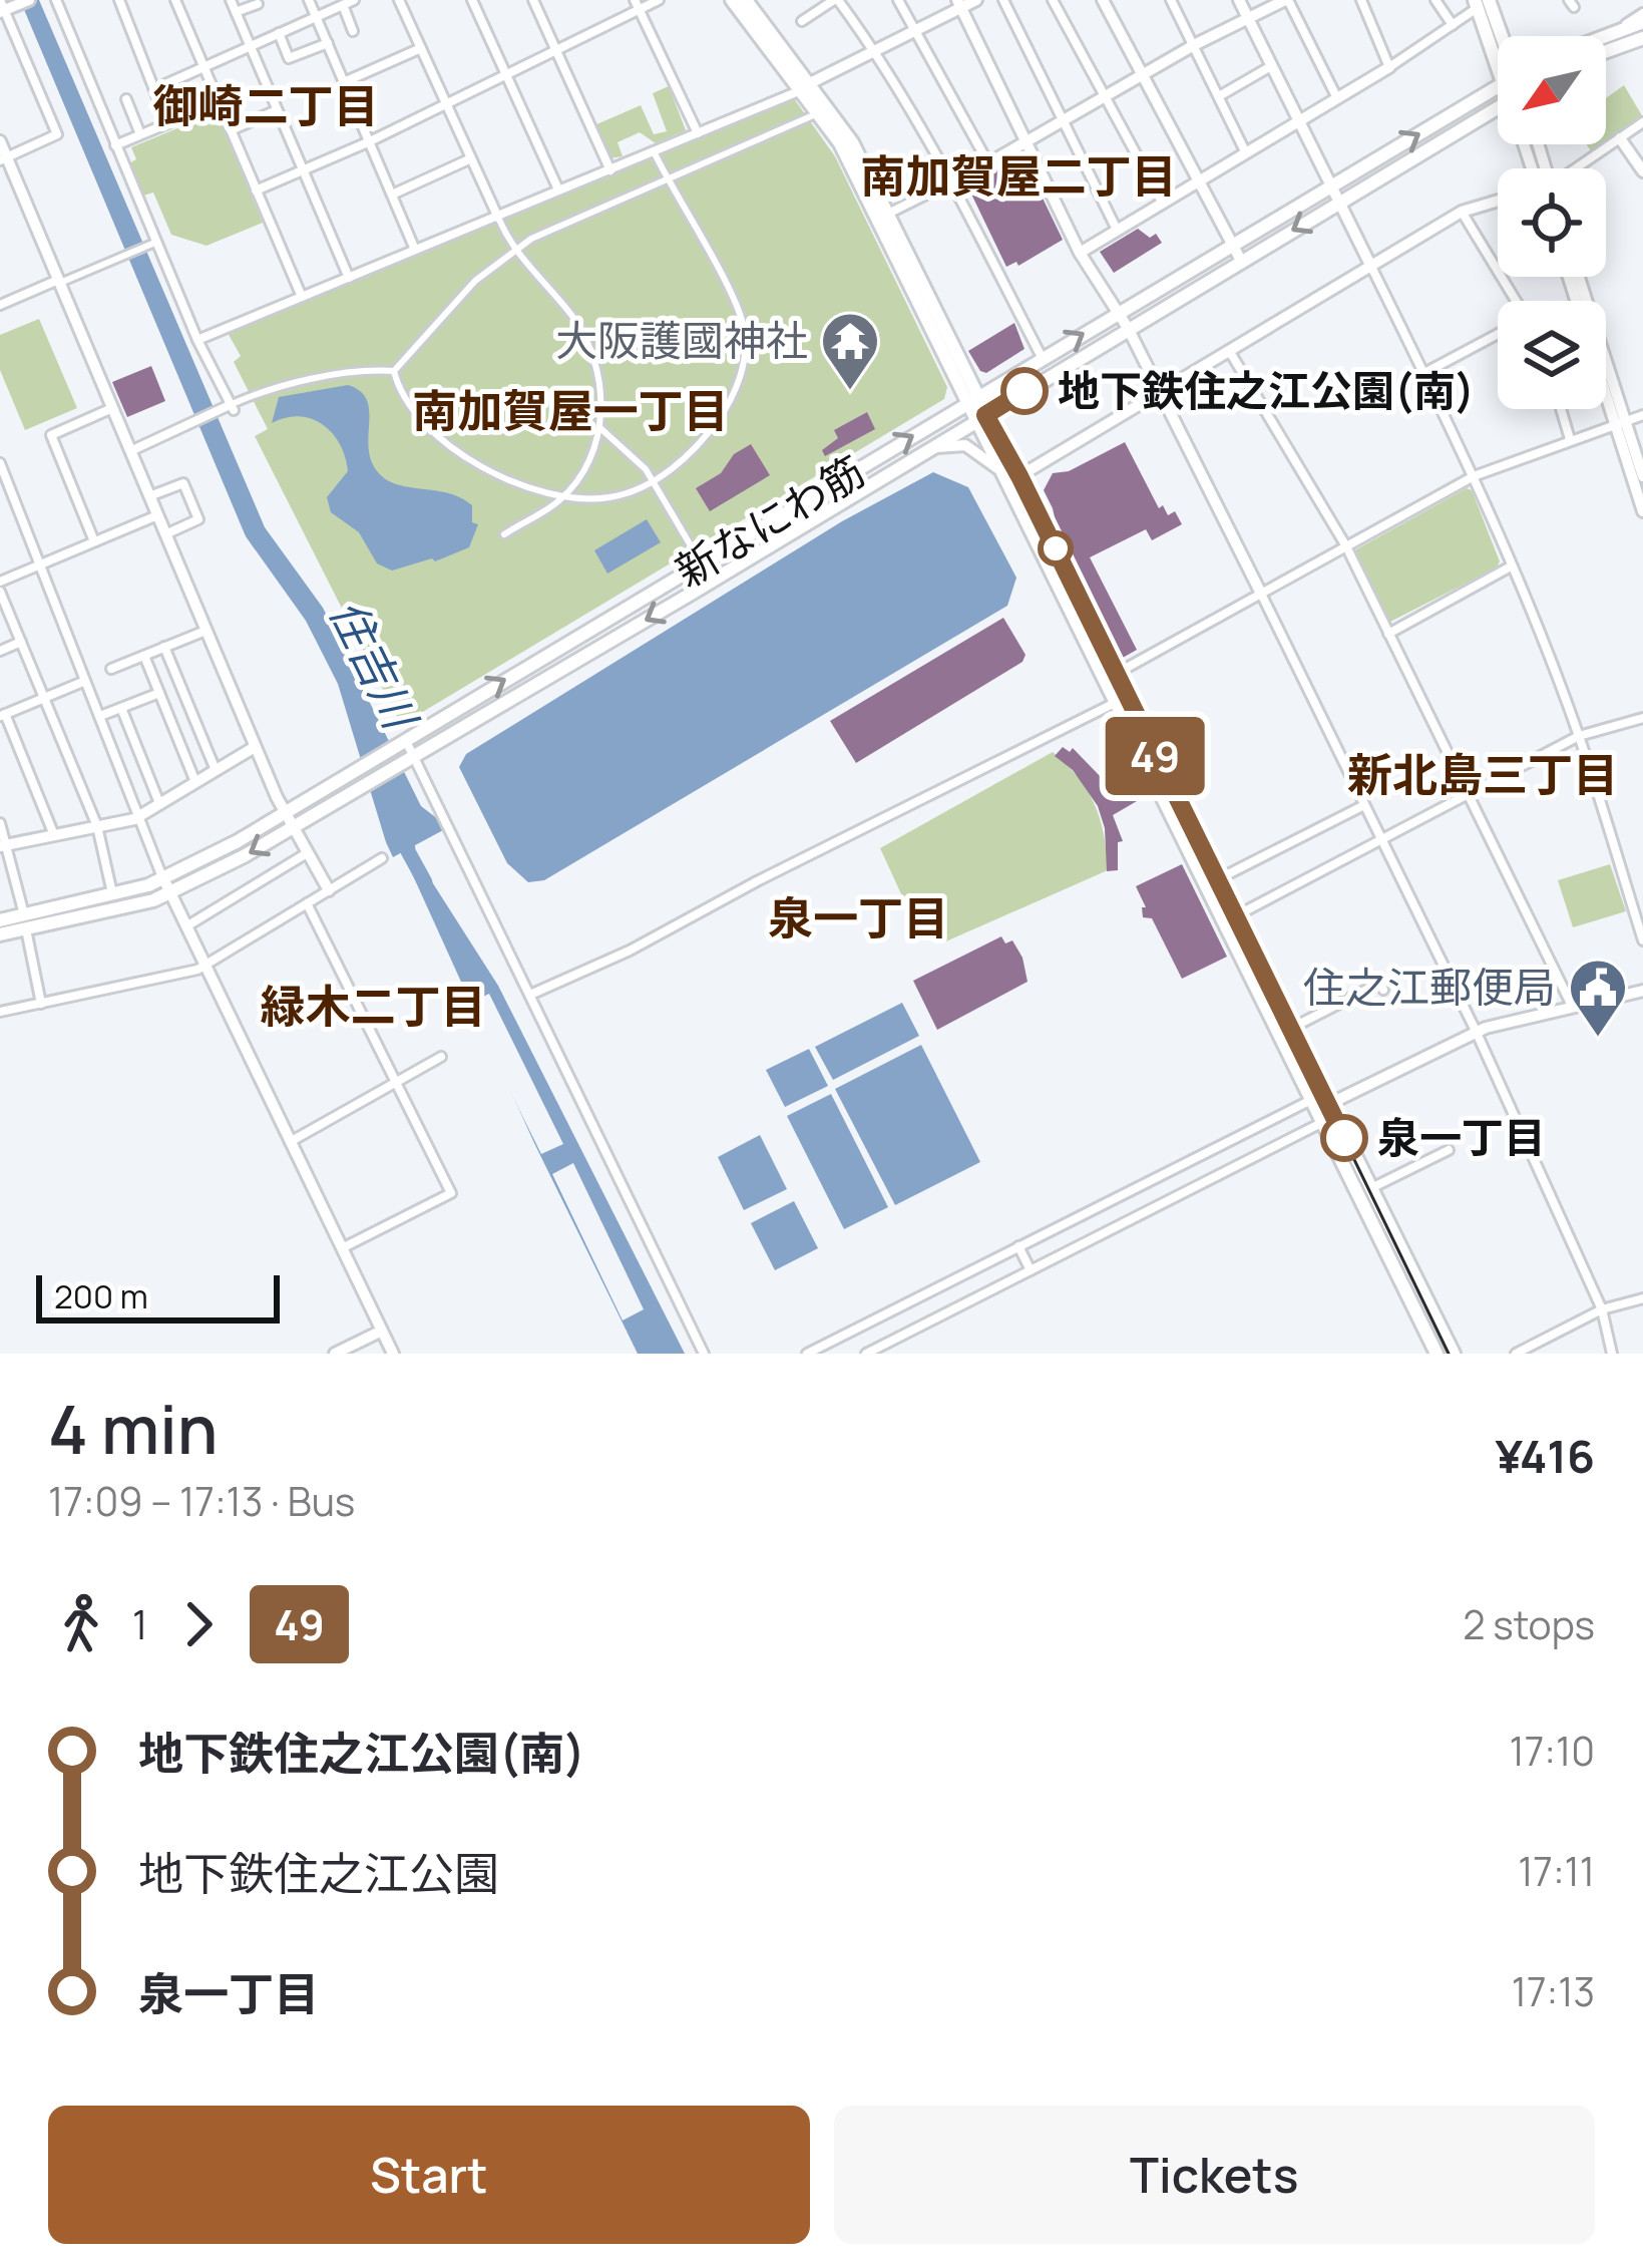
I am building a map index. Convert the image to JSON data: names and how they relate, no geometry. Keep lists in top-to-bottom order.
{
  "streets": {
    "main road": ["新なにわ筋"]
  },
  "districts": [
    "御崎二丁目",
    "南加賀屋二丁目",
    "南加賀屋一丁目",
    "新北島三丁目",
    "泉一丁目",
    "緑木二丁目"
  ],
  "water": ["住吉川"],
  "places": {
    "other": ["地下鉄住之江公園(南)", "泉一丁目"],
    "temple": ["大阪護國神社"],
    "public building": ["住之江郵便局"]
  },
  "lines": ["bus line 49"],
  "scale_bar": "200 m",
  "north": "bottom left",
  "page": {
    "on_map": "49",
    "scale": "200 m",
    "heading": ["4 min", "17:09 – 17:13 · Bus", "¥416"],
    "legs": ["1", "49", "2 stops"],
    "list": [
      {
        "name": "地下鉄住之江公園(南)",
        "value": "17:10"
      },
      {
        "name": "地下鉄住之江公園",
        "value": "17:11"
      },
      {
        "name": "泉一丁目",
        "value": "17:13"
      }
    ],
    "buttons": ["Start", "Tickets"]
  }
}
